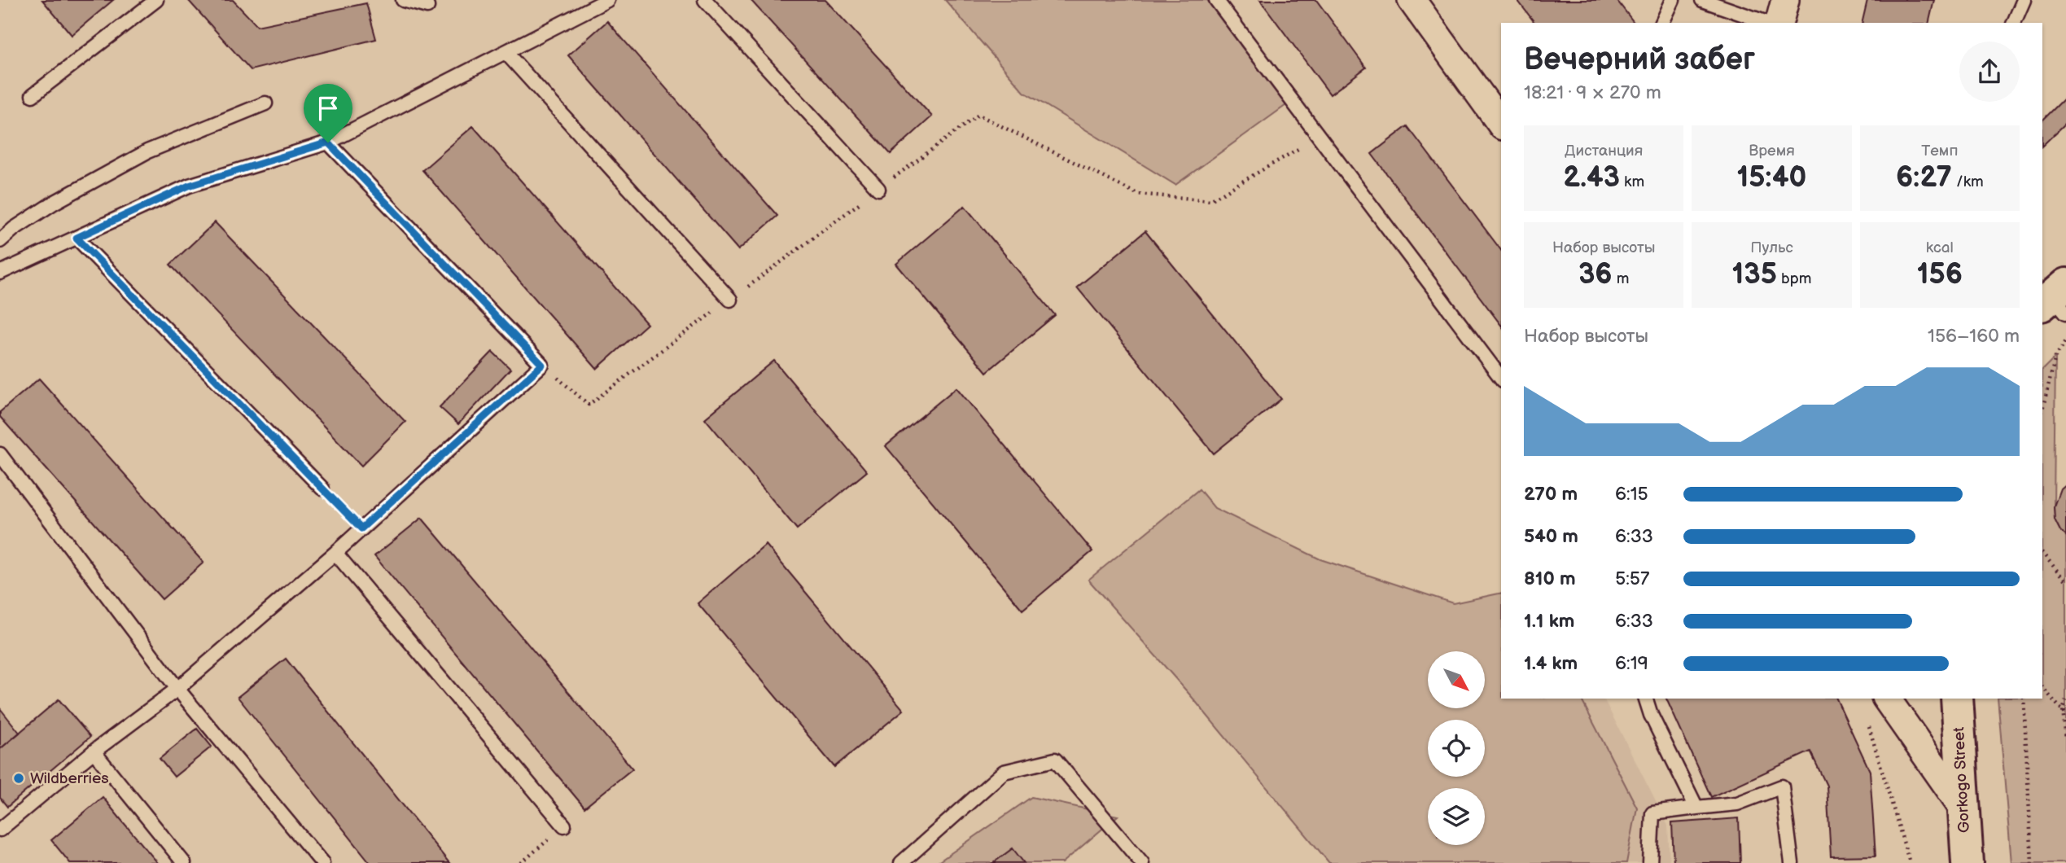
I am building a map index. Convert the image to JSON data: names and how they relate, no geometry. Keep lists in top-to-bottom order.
{
  "streets": {
    "main road": ["Gorkogo Street"]
  },
  "places": ["Wildberries"],
  "north": "bottom right",
  "page": {
    "heading": ["Вечерний забег", "18:21 · 9 × 270 m"],
    "stats": [
      ["Дистанция", "2.43 km"],
      ["Время", "15:40"],
      ["Темп", "6:27 /km"],
      ["Набор высоты", "36 m"],
      ["Пульс", "135 bpm"],
      ["kcal", "156"]
    ],
    "chart": ["Набор высоты", "156–160 m"],
    "list": [
      {
        "name": "270 m",
        "note": "6:15"
      },
      {
        "name": "540 m",
        "note": "6:33"
      },
      {
        "name": "810 m",
        "note": "5:57"
      },
      {
        "name": "1.1 km",
        "note": "6:33"
      },
      {
        "name": "1.4 km",
        "note": "6:19"
      }
    ]
  }
}
